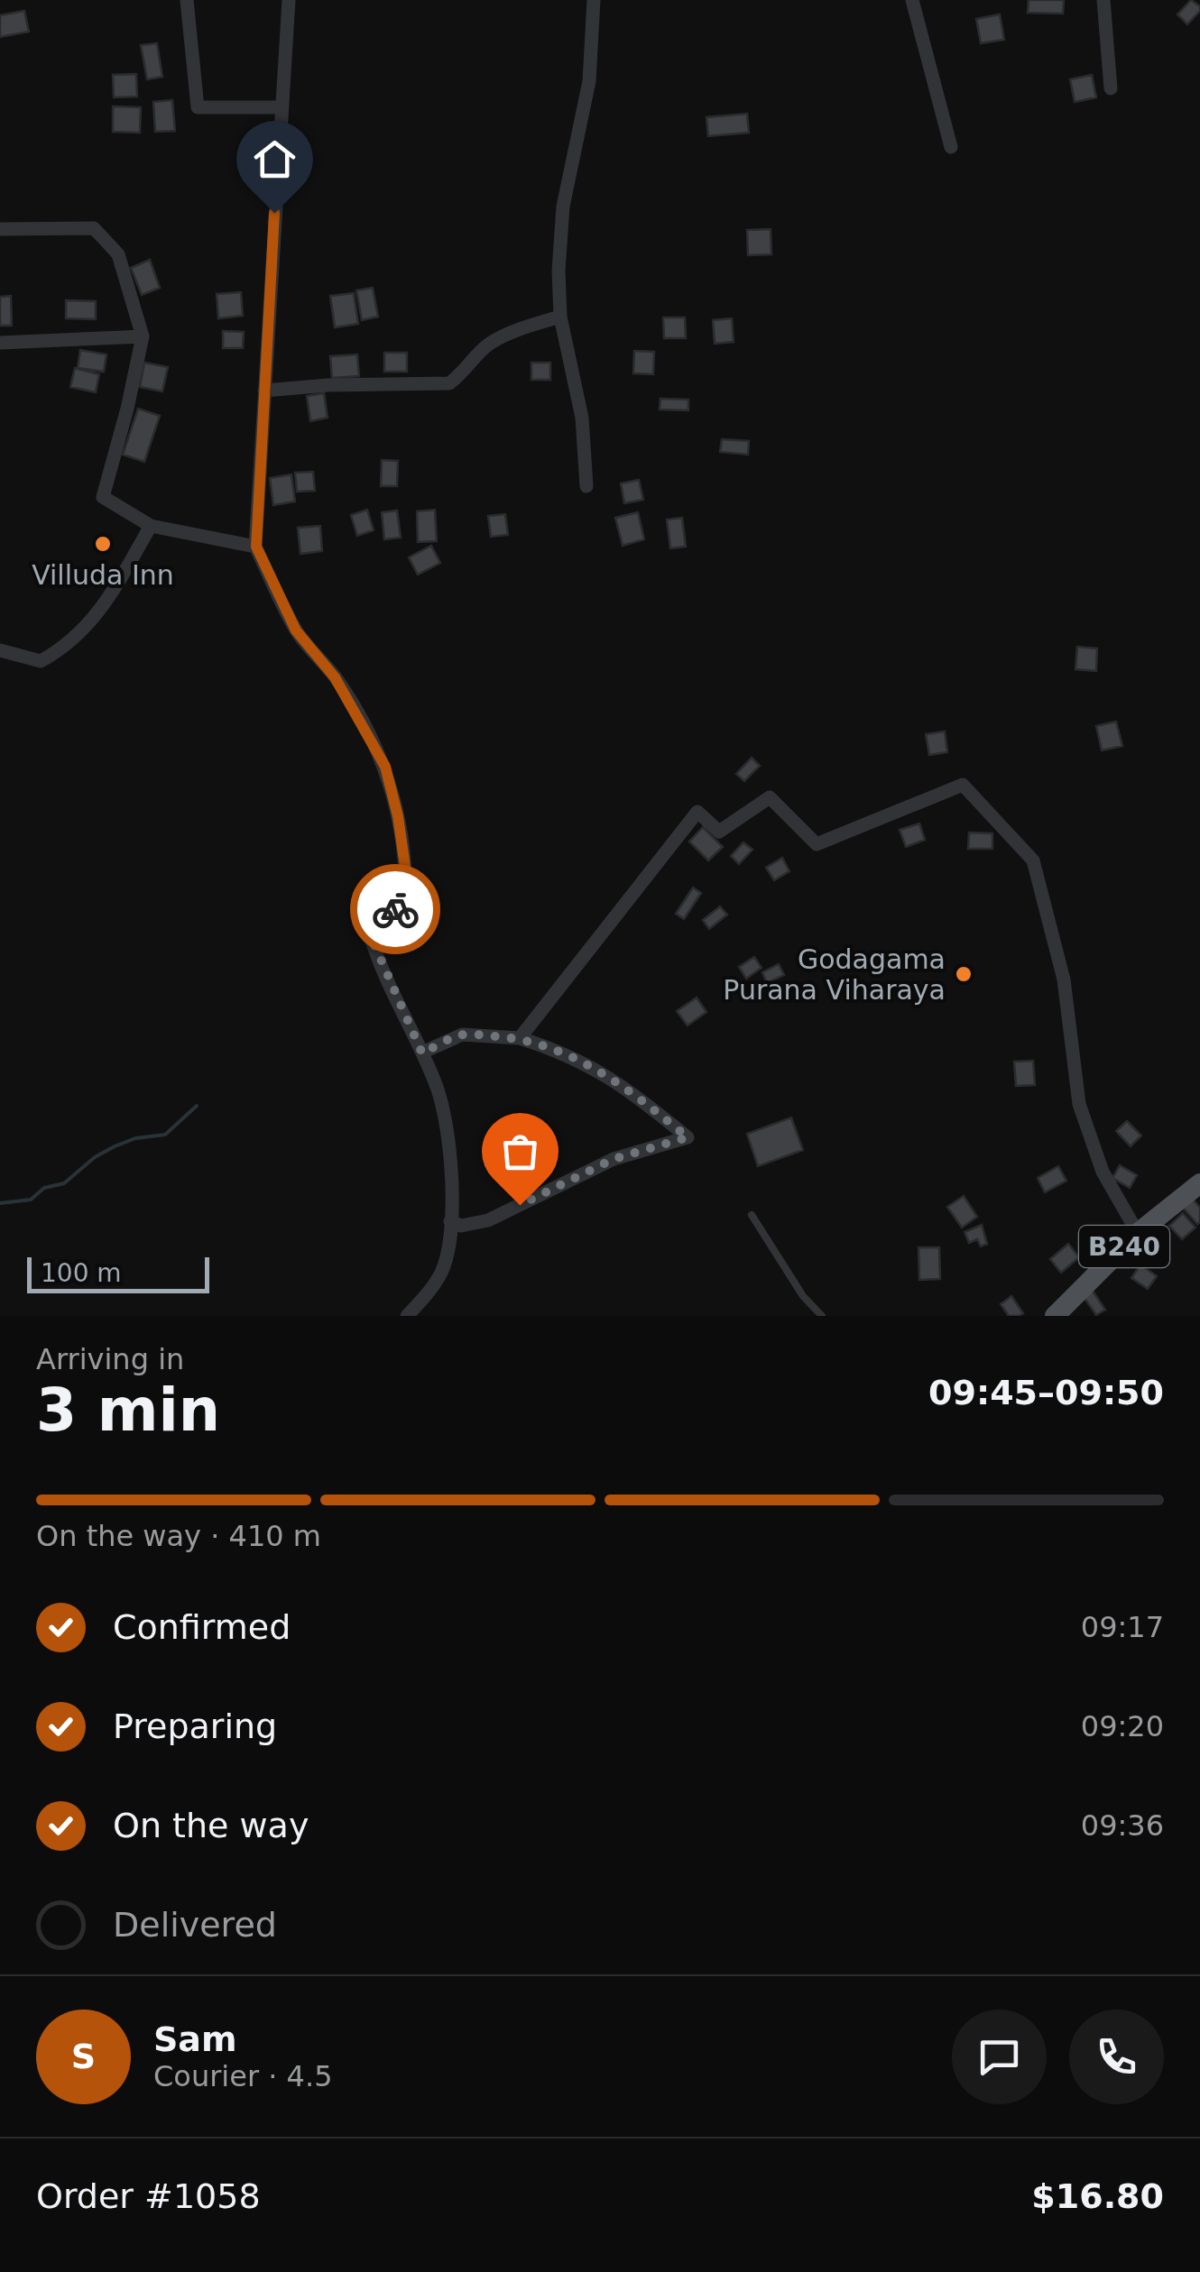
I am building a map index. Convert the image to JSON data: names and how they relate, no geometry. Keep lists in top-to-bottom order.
{
  "streets": {
    "main road": ["B240"]
  },
  "places": ["Villuda Inn", "Godagama Purana Viharaya"],
  "scale_bar": "100 m",
  "page": {
    "scale": "100 m",
    "heading": ["3 min", "Arriving in", "09:45–09:50"],
    "panel": [
      "Sam",
      "Courier · 4.5",
      "Order #1058",
      "$16.80"
    ],
    "bar": "On the way · 410 m",
    "list": [
      ["Confirmed", "09:17"],
      ["Preparing", "09:20"],
      ["On the way", "09:36"],
      "Delivered"
    ],
    "round": "S"
  }
}
